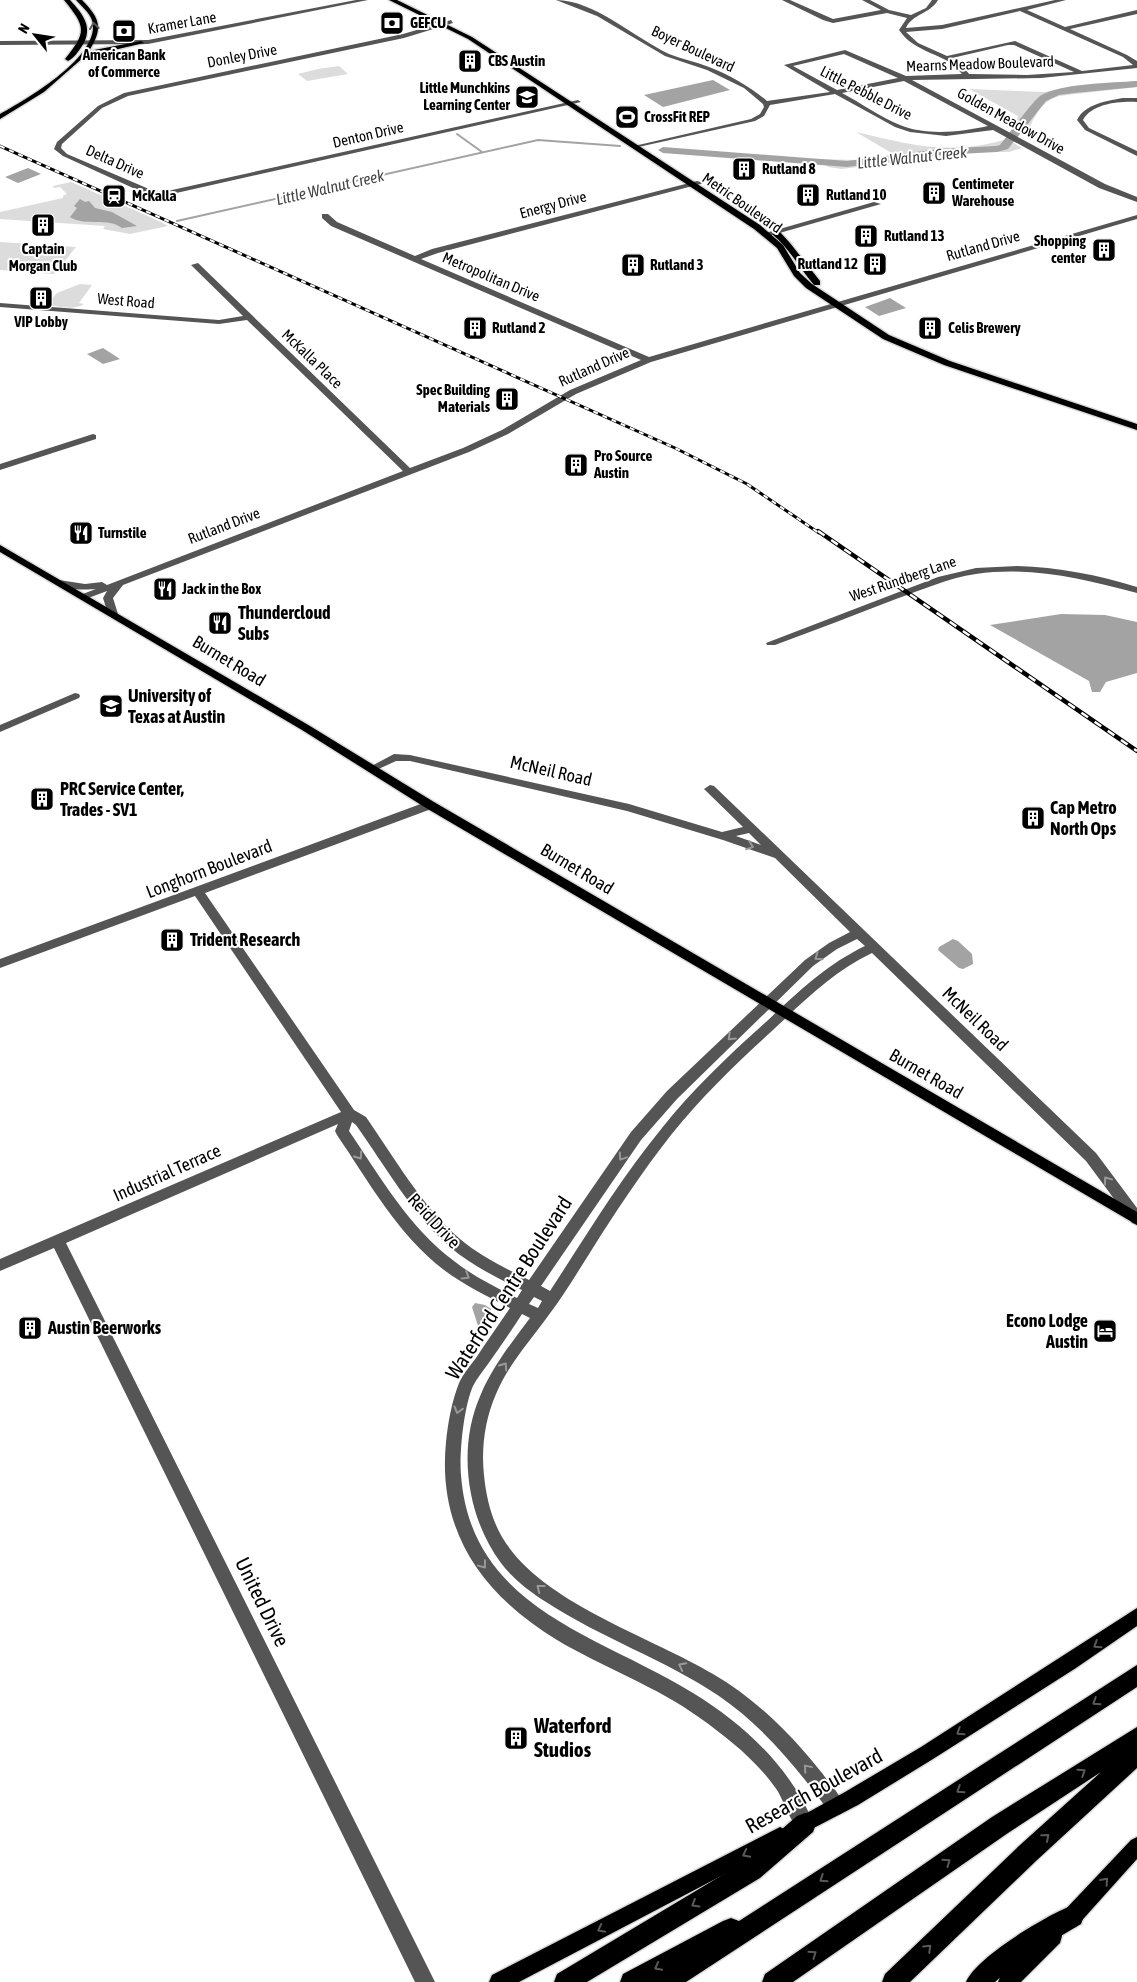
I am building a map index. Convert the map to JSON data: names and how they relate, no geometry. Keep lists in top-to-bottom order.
{
  "streets": {
    "main road": ["Metric Boulevard", "Burnet Road", "Research Boulevard"],
    "street": [
      "Kramer Lane",
      "Boyer Boulevard",
      "Donley Drive",
      "Mearns Meadow Boulevard",
      "Little Pebble Drive",
      "Golden Meadow Drive",
      "Denton Drive",
      "Delta Drive",
      "Energy Drive",
      "Rutland Drive",
      "Metropolitan Drive",
      "West Road",
      "McKalla Place",
      "West Rundberg Lane",
      "McNeil Road",
      "Longhorn Boulevard",
      "Industrial Terrace",
      "Reid Drive",
      "Waterford Centre Boulevard",
      "United Drive"
    ]
  },
  "crossings": [
    ["Boyer Boulevard", "Mearns Meadow Boulevard"],
    ["Donley Drive", "Delta Drive"],
    ["Donley Drive", "Metric Boulevard"],
    ["Mearns Meadow Boulevard", "Little Pebble Drive"],
    ["Mearns Meadow Boulevard", "Golden Meadow Drive"],
    ["Little Pebble Drive", "Golden Meadow Drive"],
    ["Denton Drive", "Delta Drive"],
    ["Denton Drive", "Metric Boulevard"],
    ["Metric Boulevard", "Energy Drive"],
    ["Metric Boulevard", "Rutland Drive"],
    ["Energy Drive", "Metropolitan Drive"],
    ["Rutland Drive", "Metropolitan Drive"],
    ["Rutland Drive", "McKalla Place"],
    ["Rutland Drive", "Burnet Road"],
    ["West Road", "McKalla Place"],
    ["Burnet Road", "McNeil Road"],
    ["Burnet Road", "Longhorn Boulevard"],
    ["Burnet Road", "Waterford Centre Boulevard"],
    ["McNeil Road", "Waterford Centre Boulevard"],
    ["Longhorn Boulevard", "Reid Drive"],
    ["Industrial Terrace", "Reid Drive"],
    ["Industrial Terrace", "United Drive"],
    ["Reid Drive", "Waterford Centre Boulevard"],
    ["Waterford Centre Boulevard", "Research Boulevard"]
  ],
  "one_way": ["Research Boulevard"],
  "water": ["Little Walnut Creek"],
  "places": {
    "bank": ["GEFCU", "American Bank of Commerce"],
    "building": [
      "CBS Austin",
      "Rutland 8",
      "Centimeter Warehouse",
      "Rutland 10",
      "Captain Morgan Club",
      "Rutland 13",
      "Shopping center",
      "Rutland 12",
      "Rutland 3",
      "VIP Lobby",
      "Rutland 2",
      "Celis Brewery",
      "Spec Building Materials",
      "Pro Source Austin",
      "PRC Service Center, Trades - SV1",
      "Cap Metro North Ops",
      "Trident Research",
      "Austin Beerworks",
      "Waterford Studios"
    ],
    "school or university": ["Little Munchkins Learning Center", "University of Texas at Austin"],
    "sports": ["CrossFit REP"],
    "station": ["McKalla"],
    "restaurant": ["Turnstile", "Jack in the Box", "Thundercloud Subs"],
    "hotel": ["Econo Lodge Austin"]
  },
  "north": "top left"
}
